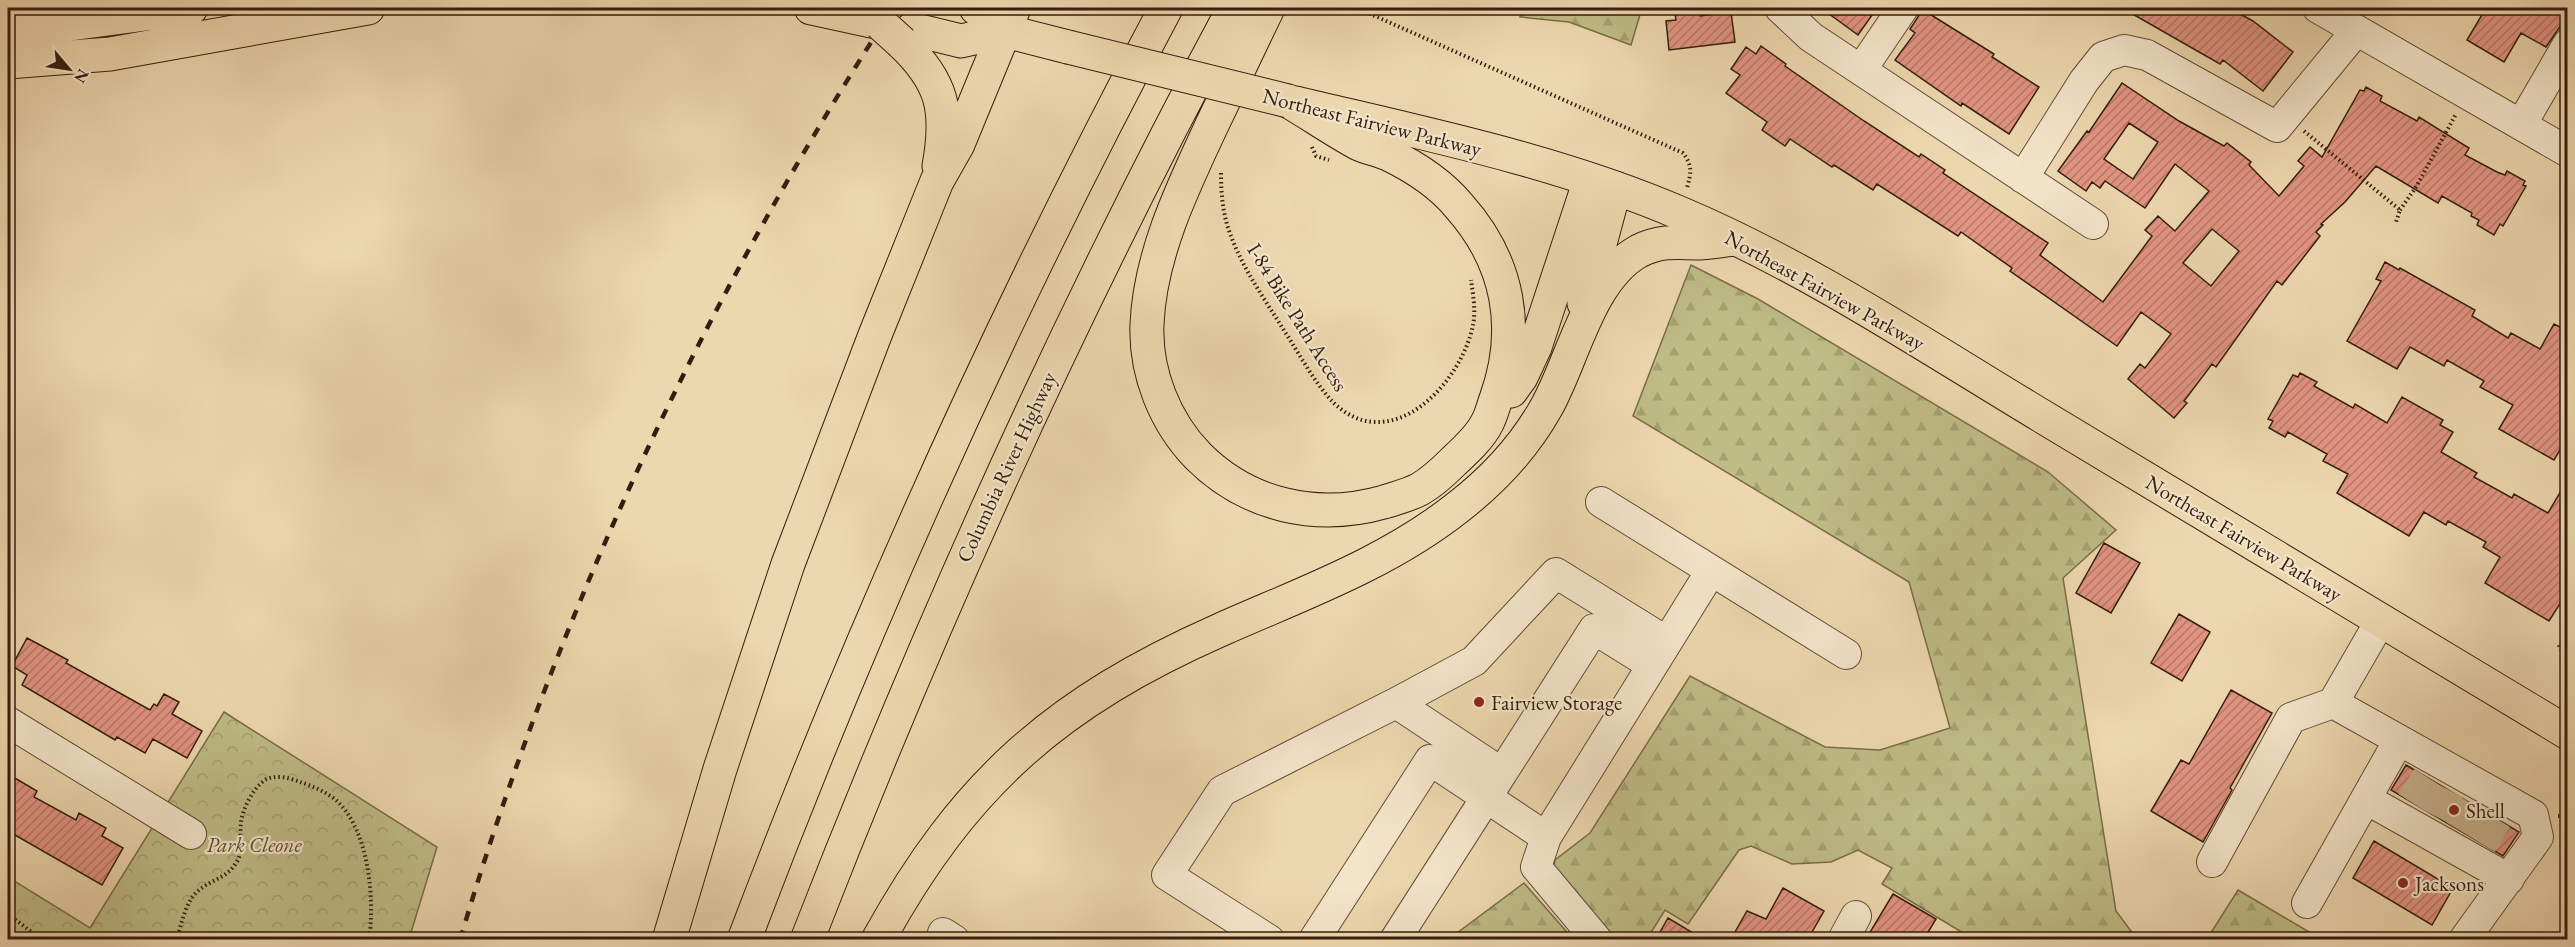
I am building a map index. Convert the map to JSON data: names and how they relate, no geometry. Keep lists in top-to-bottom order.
{
  "streets": {
    "main road": ["Northeast Fairview Parkway", "Columbia River Highway"],
    "path": ["I-84 Bike Path Access"]
  },
  "parks": ["Park Cleone"],
  "places": ["Fairview Storage", "Shell", "Jacksons"],
  "north": "bottom right"
}
